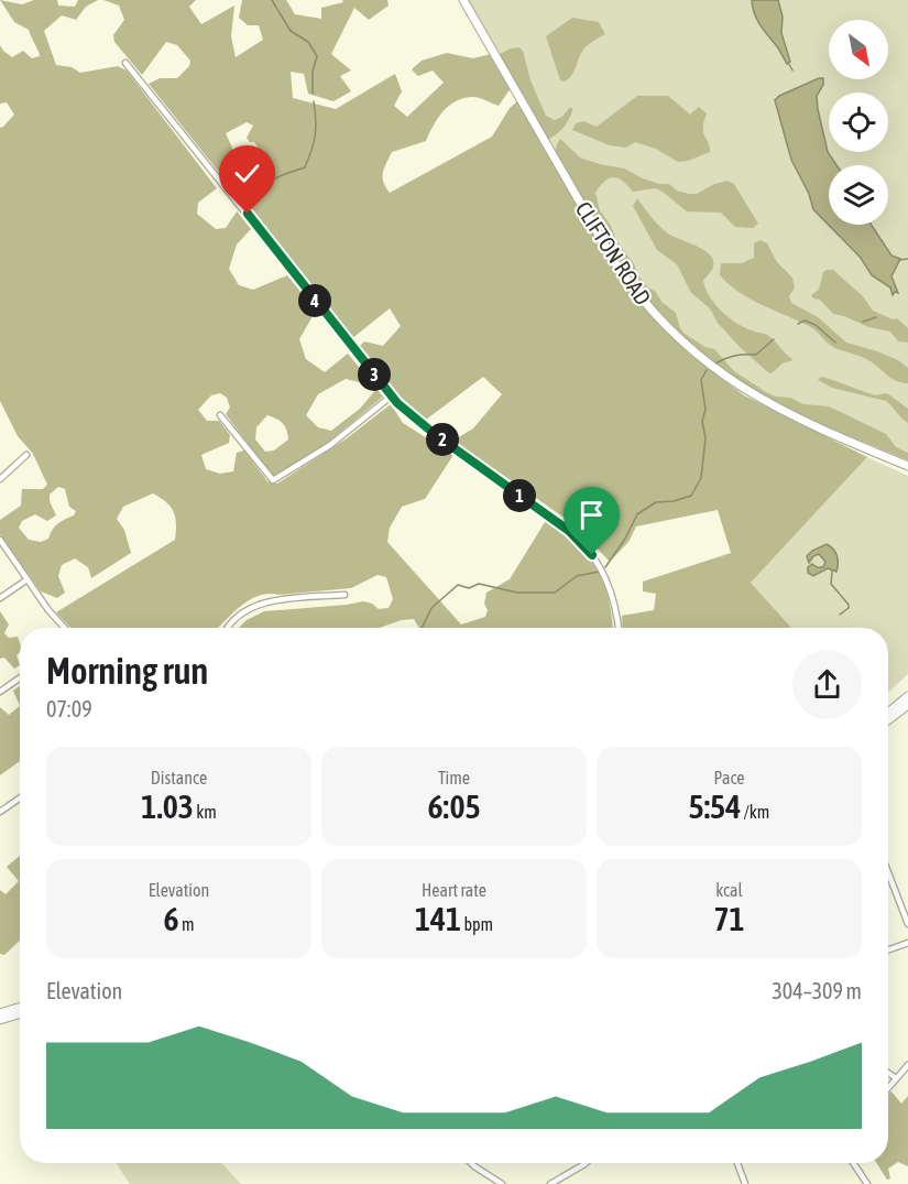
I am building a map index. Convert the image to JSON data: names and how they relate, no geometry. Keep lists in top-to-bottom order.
{
  "streets": {
    "main road": ["CLIFTON ROAD"]
  },
  "north": "bottom right",
  "page": {
    "pins": [
      "4",
      "3",
      "2",
      "1"
    ],
    "heading": ["Morning run", "07:09"],
    "stats": [
      ["Distance", "1.03 km"],
      ["Time", "6:05"],
      ["Pace", "5:54 /km"],
      ["Elevation", "6 m"],
      ["Heart rate", "141 bpm"],
      ["kcal", "71"]
    ],
    "chart": ["Elevation", "304–309 m"]
  }
}
